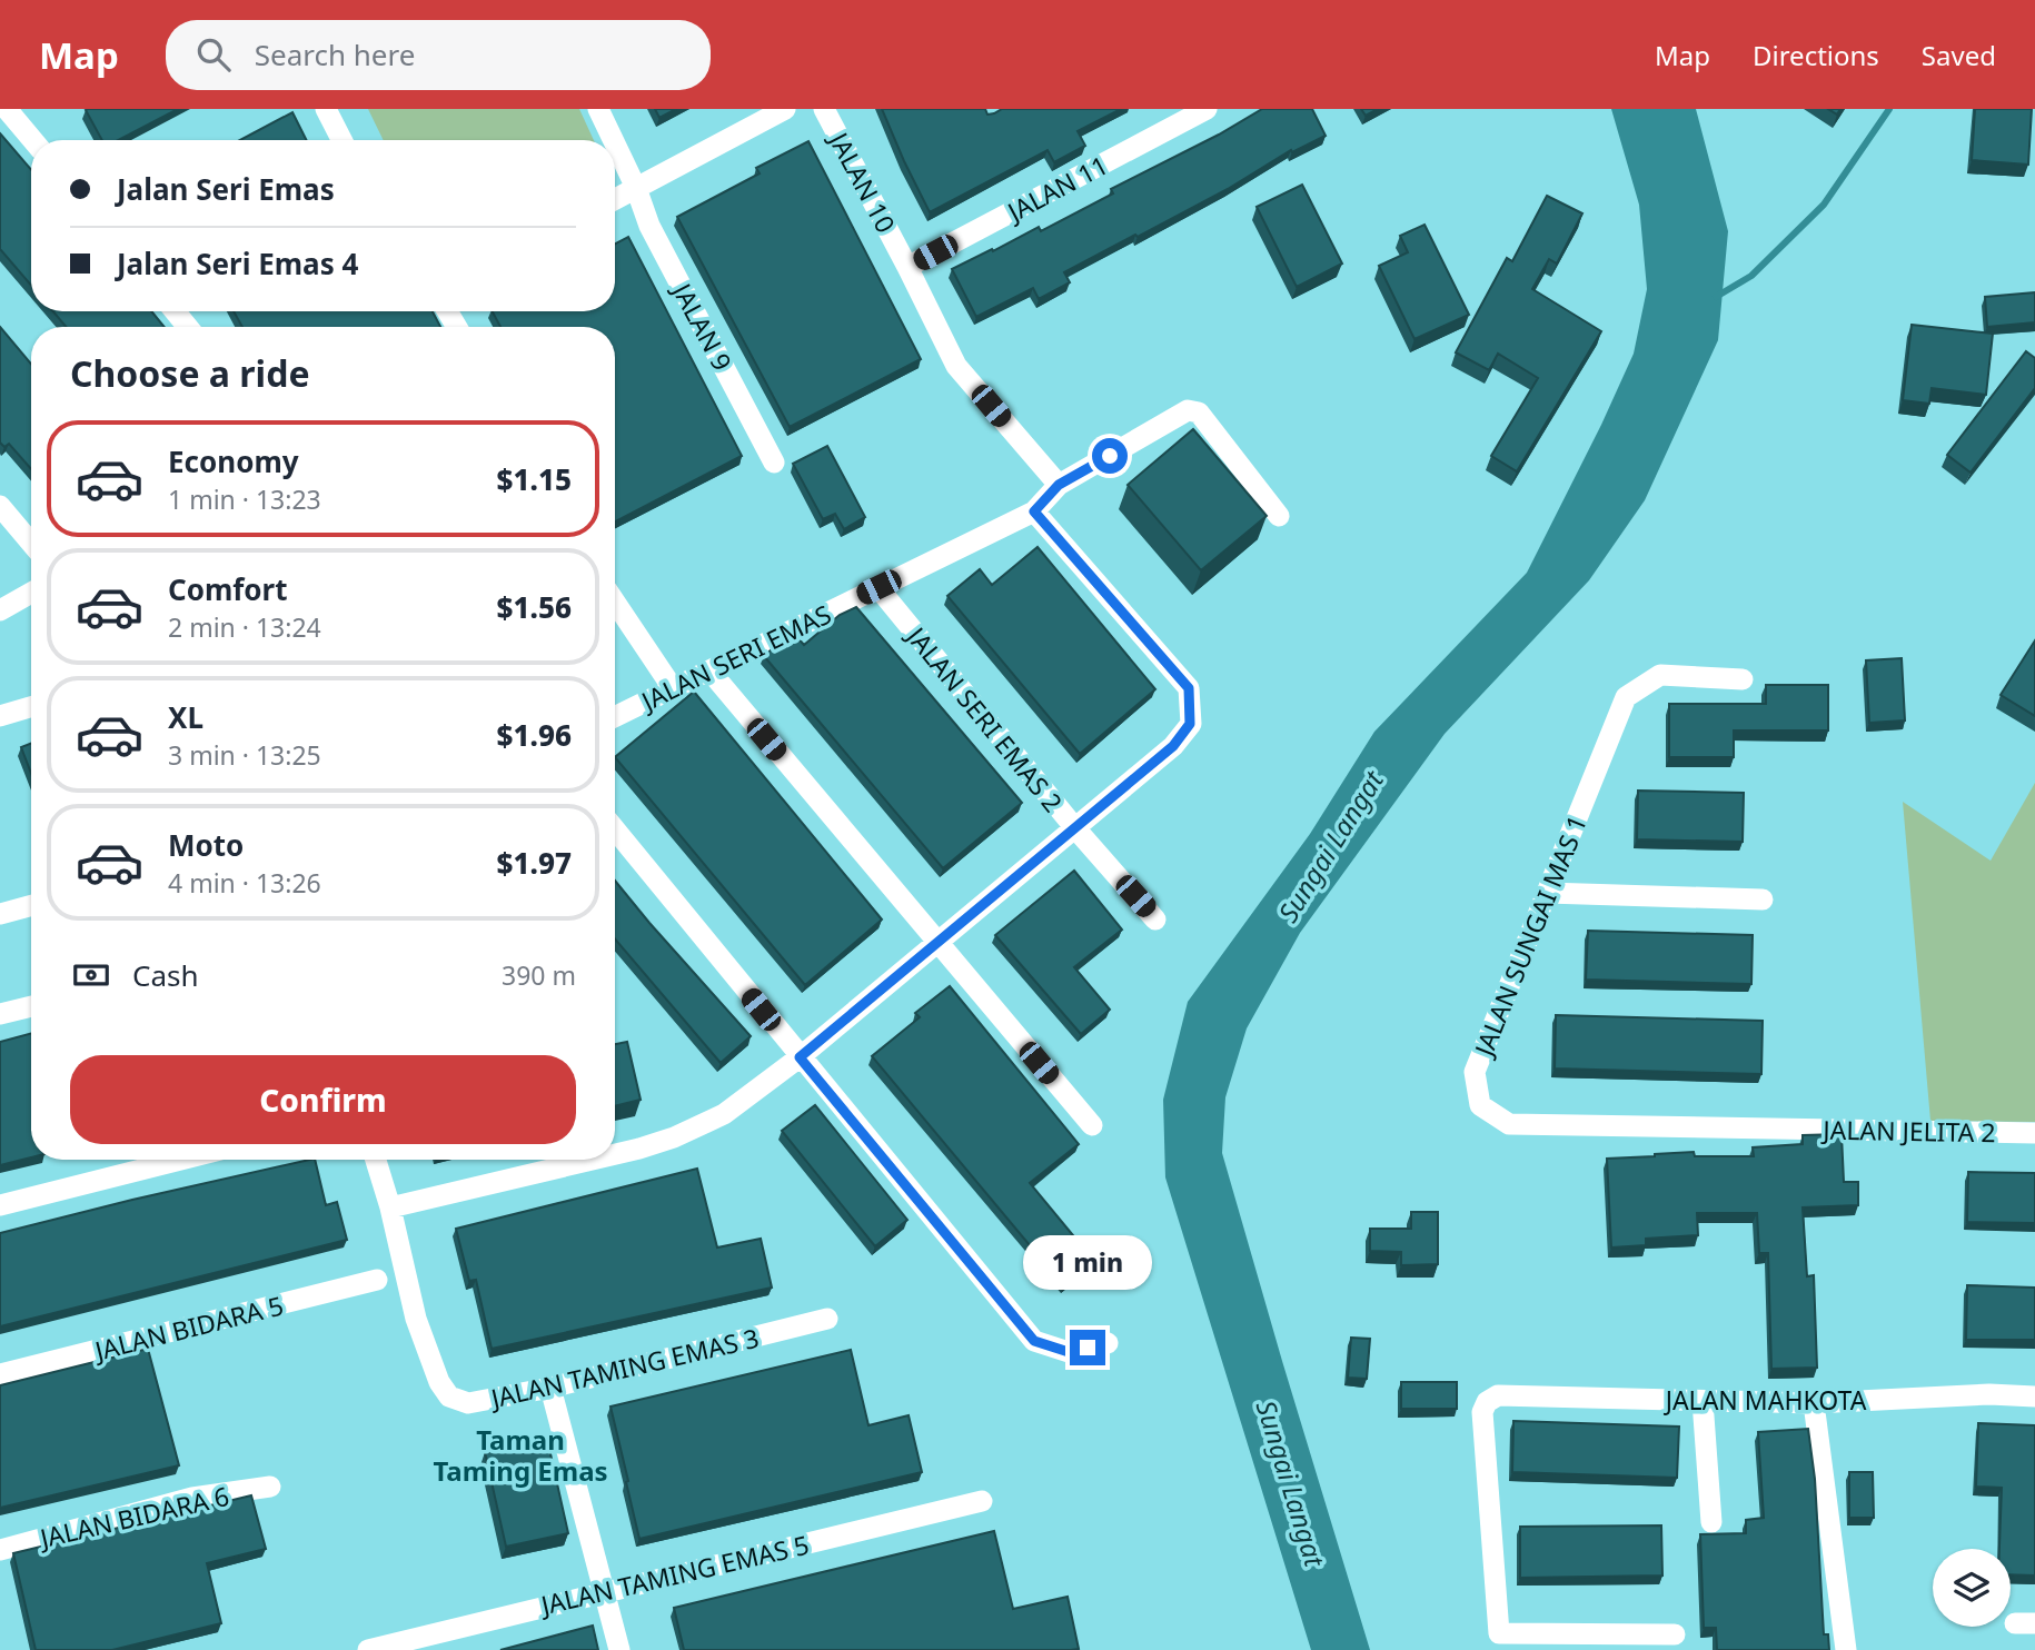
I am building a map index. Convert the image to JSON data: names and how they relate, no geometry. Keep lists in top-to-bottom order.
{
  "streets": {
    "street": [
      "JALAN 10",
      "JALAN 11",
      "JALAN 9",
      "JALAN SERI EMAS",
      "JALAN SERI EMAS 2",
      "JALAN SUNGAI MAS 1",
      "JALAN JELITA 2",
      "JALAN BIDARA 5",
      "JALAN TAMING EMAS 3",
      "JALAN MAHKOTA",
      "JALAN BIDARA 6",
      "JALAN TAMING EMAS 5"
    ]
  },
  "crossings": [
    ["JALAN 10", "JALAN 11"],
    ["JALAN 10", "JALAN SERI EMAS"],
    ["JALAN SERI EMAS", "JALAN SERI EMAS 2"],
    ["JALAN SUNGAI MAS 1", "JALAN JELITA 2"]
  ],
  "districts": ["Taman Taming Emas"],
  "water": ["Sungai Langat"],
  "page": {
    "header": "Map",
    "search": "Search here",
    "nav": ["Map", "Directions", "Saved"],
    "banner": ["Jalan Seri Emas", "Jalan Seri Emas 4"],
    "heading": "Choose a ride",
    "list": [
      {
        "name": "Economy",
        "note": "1 min · 13:23",
        "value": "$1.15"
      },
      {
        "name": "Comfort",
        "note": "2 min · 13:24",
        "value": "$1.56"
      },
      {
        "name": "XL",
        "note": "3 min · 13:25",
        "value": "$1.96"
      },
      {
        "name": "Moto",
        "note": "4 min · 13:26",
        "value": "$1.97"
      }
    ],
    "pay": ["Cash", "390 m"],
    "buttons": "Confirm",
    "bubble": "1 min"
  }
}
